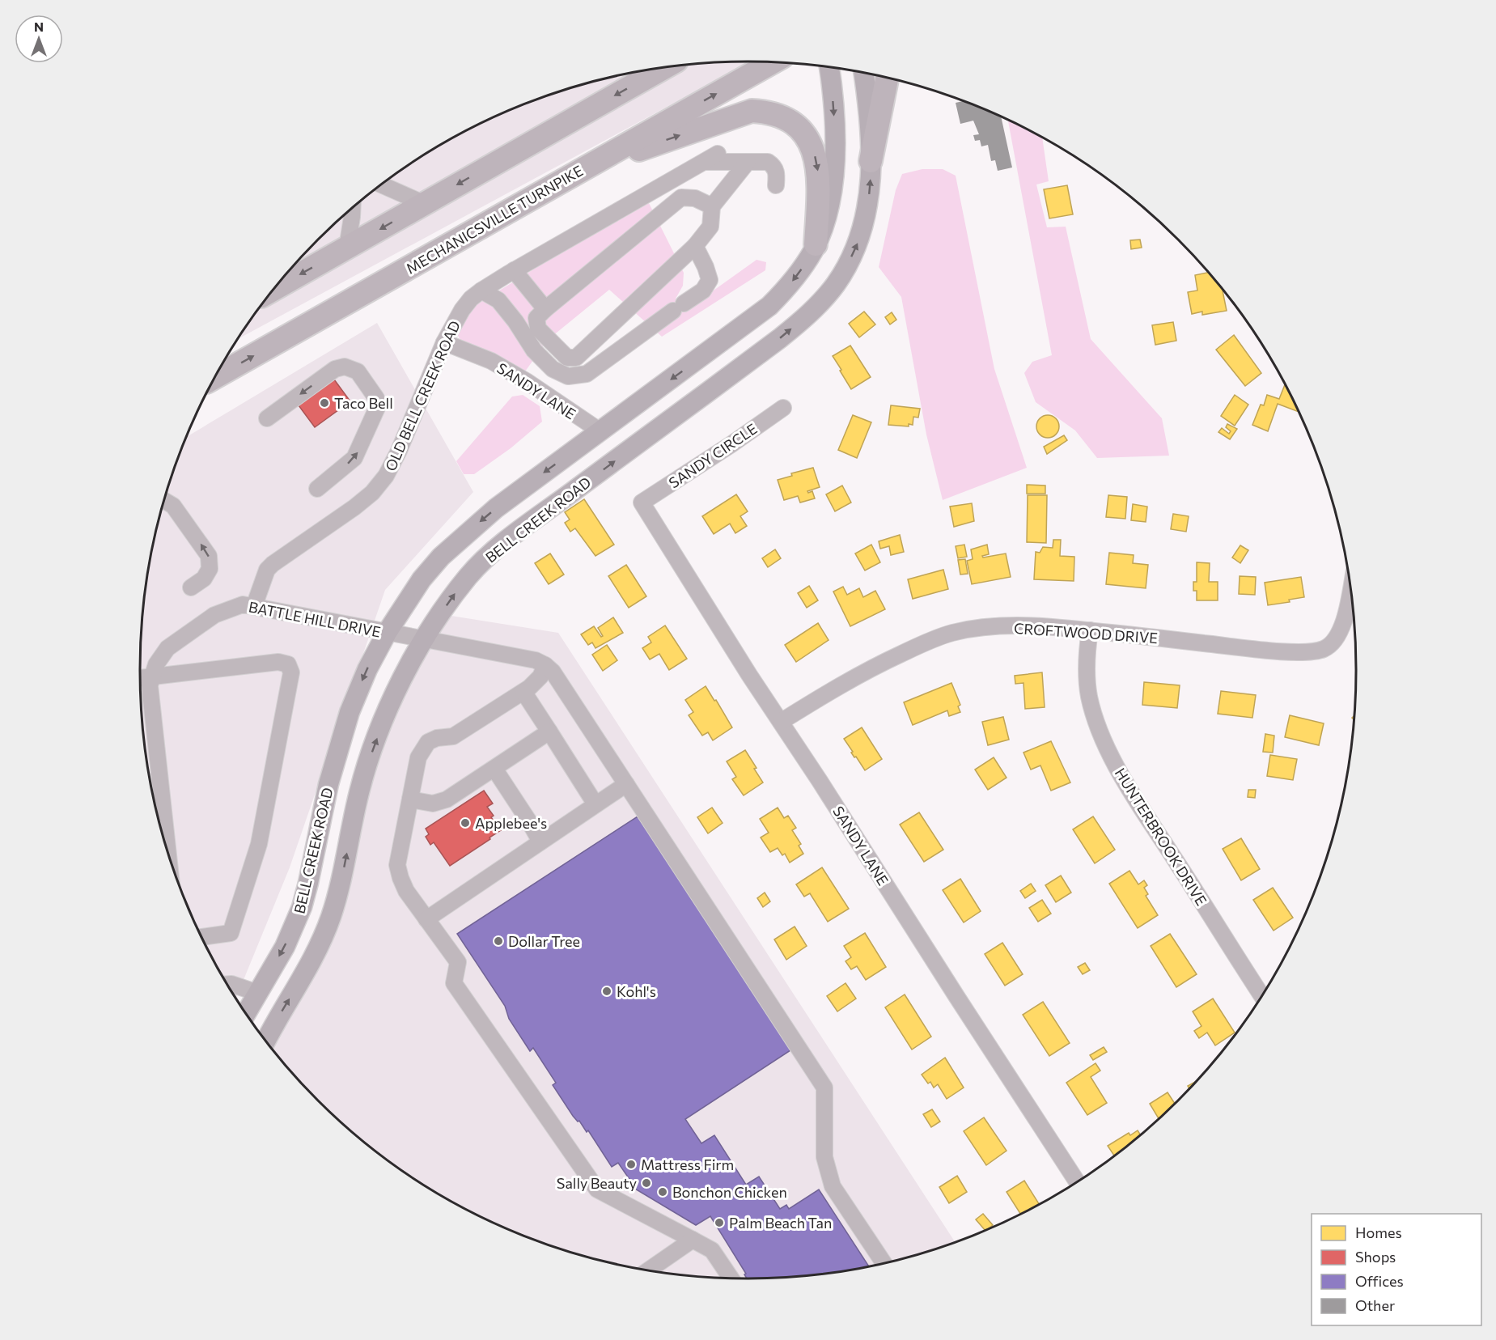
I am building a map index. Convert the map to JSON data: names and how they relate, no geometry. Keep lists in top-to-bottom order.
{
  "streets": {
    "highway": ["MECHANICSVILLE TURNPIKE"],
    "main road": ["BELL CREEK ROAD"],
    "street": [
      "SANDY LANE",
      "OLD BELL CREEK ROAD",
      "SANDY CIRCLE",
      "BATTLE HILL DRIVE",
      "CROFTWOOD DRIVE",
      "HUNTERBROOK DRIVE"
    ]
  },
  "crossings": [
    ["SANDY LANE", "OLD BELL CREEK ROAD"],
    ["SANDY LANE", "SANDY CIRCLE"],
    ["SANDY LANE", "BELL CREEK ROAD"],
    ["SANDY LANE", "CROFTWOOD DRIVE"],
    ["OLD BELL CREEK ROAD", "BATTLE HILL DRIVE"],
    ["BELL CREEK ROAD", "BATTLE HILL DRIVE"],
    ["CROFTWOOD DRIVE", "HUNTERBROOK DRIVE"]
  ],
  "places": [
    "Taco Bell",
    "Applebee's",
    "Dollar Tree",
    "Kohl's",
    "Mattress Firm",
    "Sally Beauty",
    "Bonchon Chicken",
    "Palm Beach Tan"
  ],
  "legend": [
    "Homes",
    "Shops",
    "Offices",
    "Other"
  ],
  "north": "top"
}
